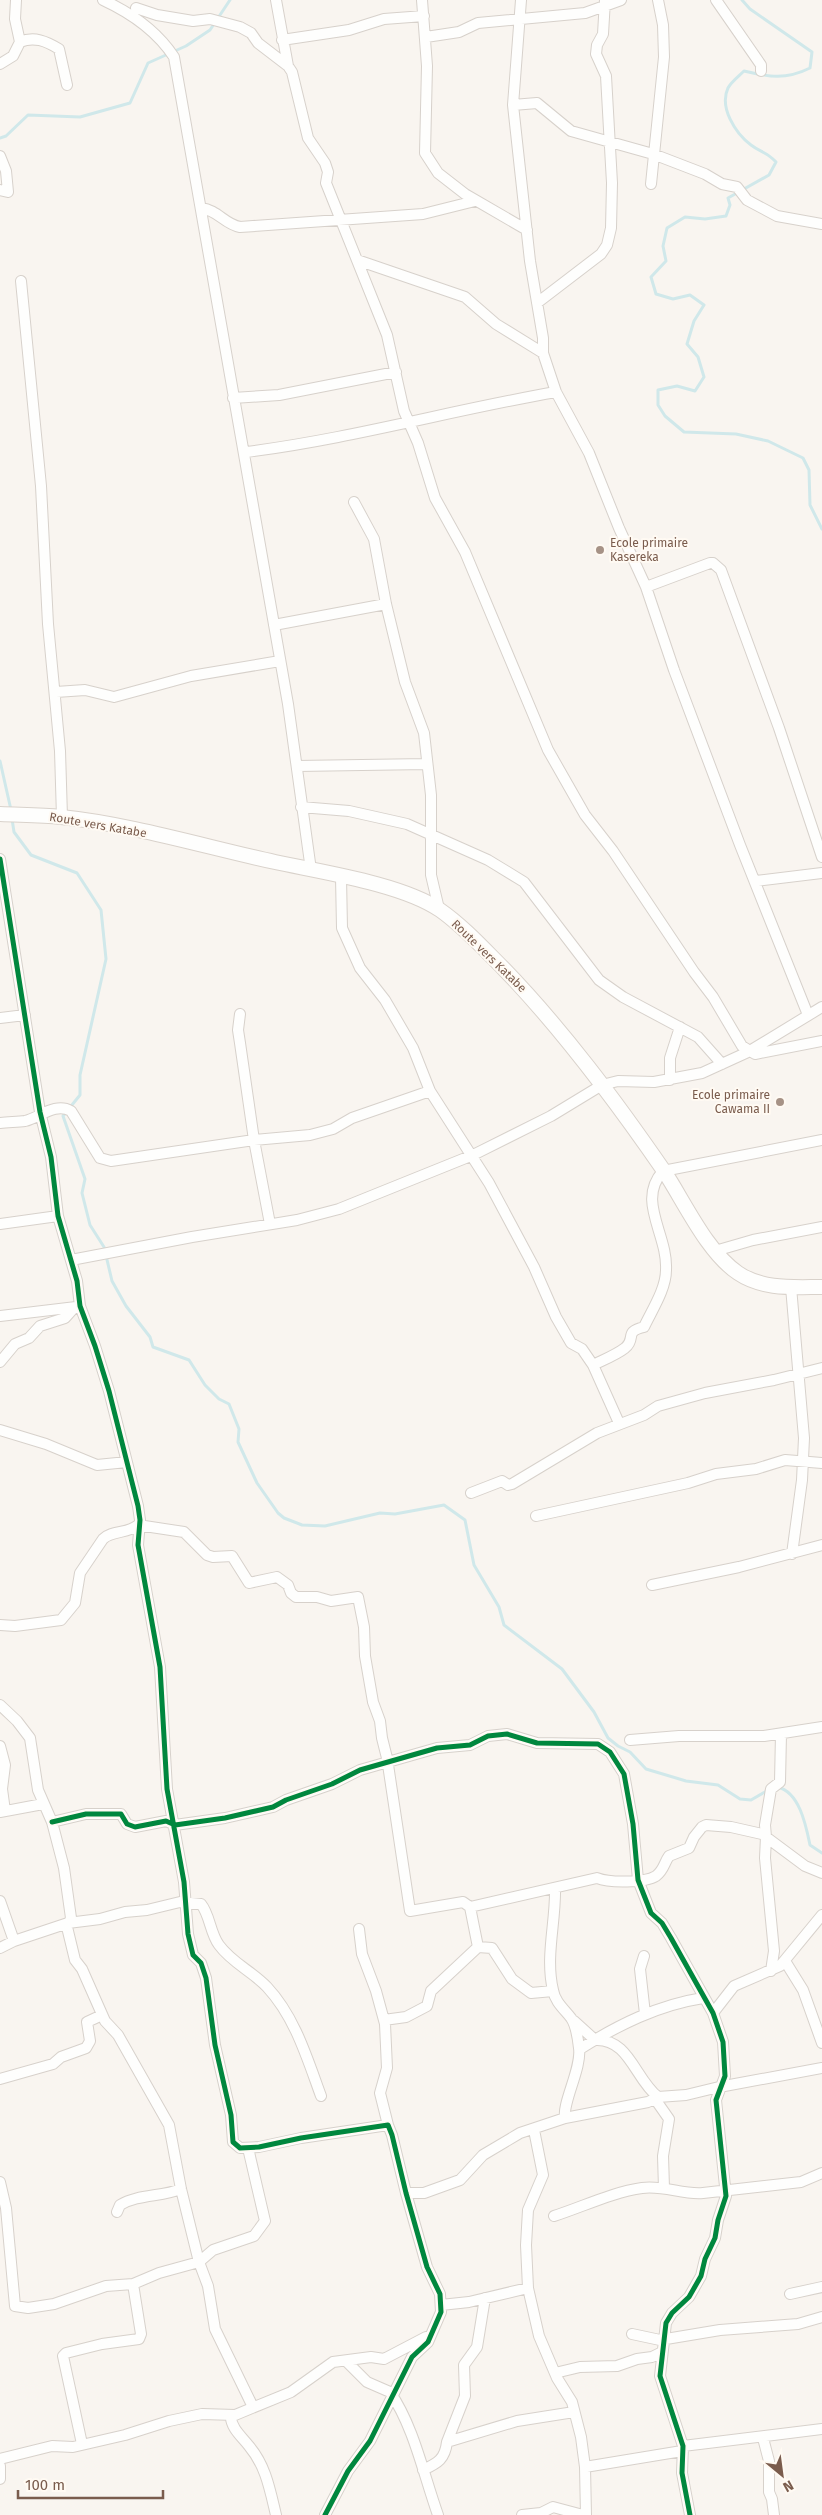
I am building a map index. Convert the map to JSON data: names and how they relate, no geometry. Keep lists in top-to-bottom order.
{
  "streets": {
    "street": ["Route vers Katabe"]
  },
  "places": ["Ecole primaire Kasereka", "Ecole primaire Cawama II"],
  "scale_bar": "100 m",
  "north": "bottom right"
}
